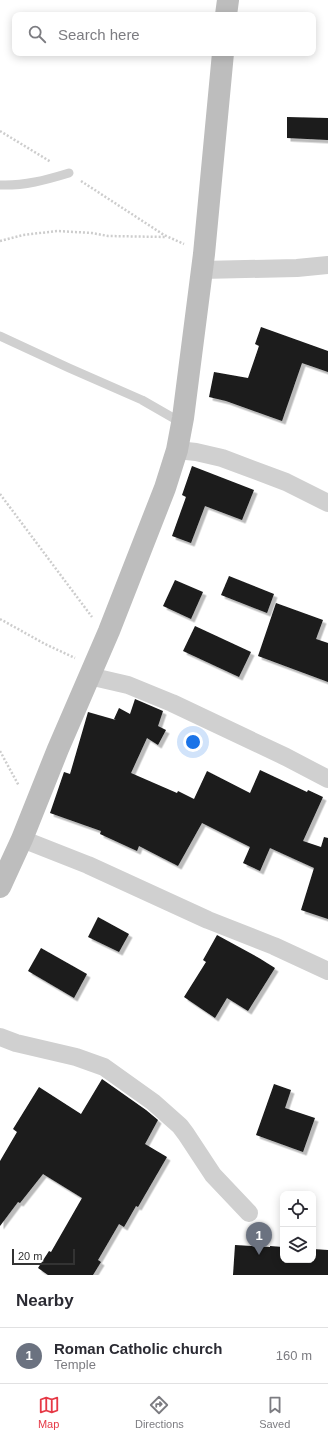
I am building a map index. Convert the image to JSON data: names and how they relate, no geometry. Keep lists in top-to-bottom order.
{
  "scale_bar": "20 m",
  "page": {
    "search": "Search here",
    "pins": "1",
    "scale": "20 m",
    "heading": "Nearby",
    "list": [
      {
        "mark": "1",
        "name": "Roman Catholic church",
        "note": "Temple",
        "value": "160 m"
      }
    ],
    "nav": ["Map", "Directions", "Saved"]
  }
}
